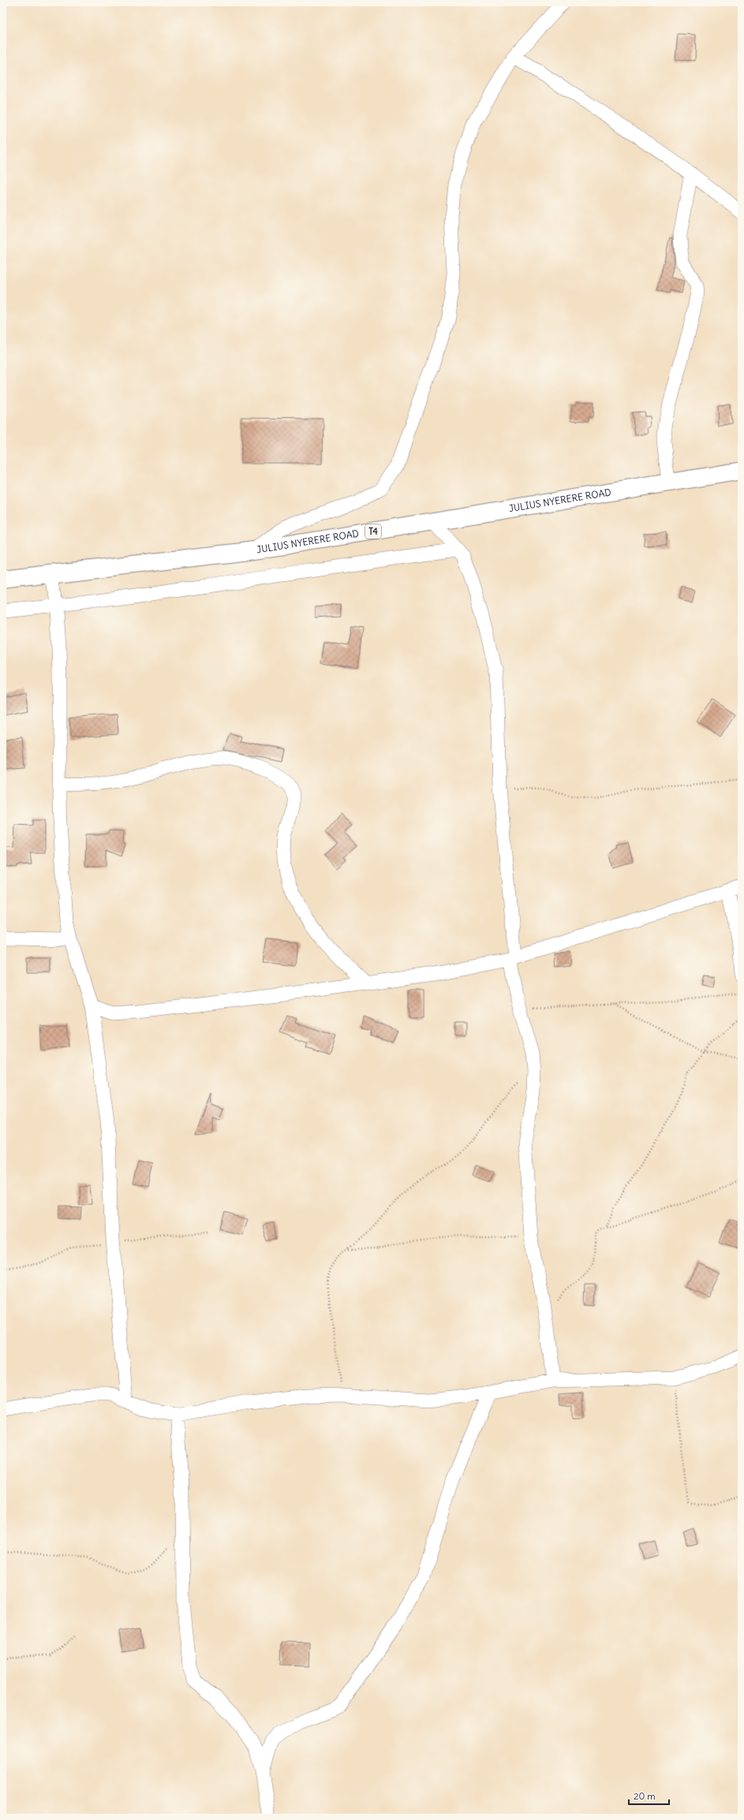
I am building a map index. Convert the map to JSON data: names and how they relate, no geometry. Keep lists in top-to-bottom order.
{
  "streets": {
    "highway": ["JULIUS NYERERE ROAD", "T4"]
  },
  "scale_bar": "20 m"
}
